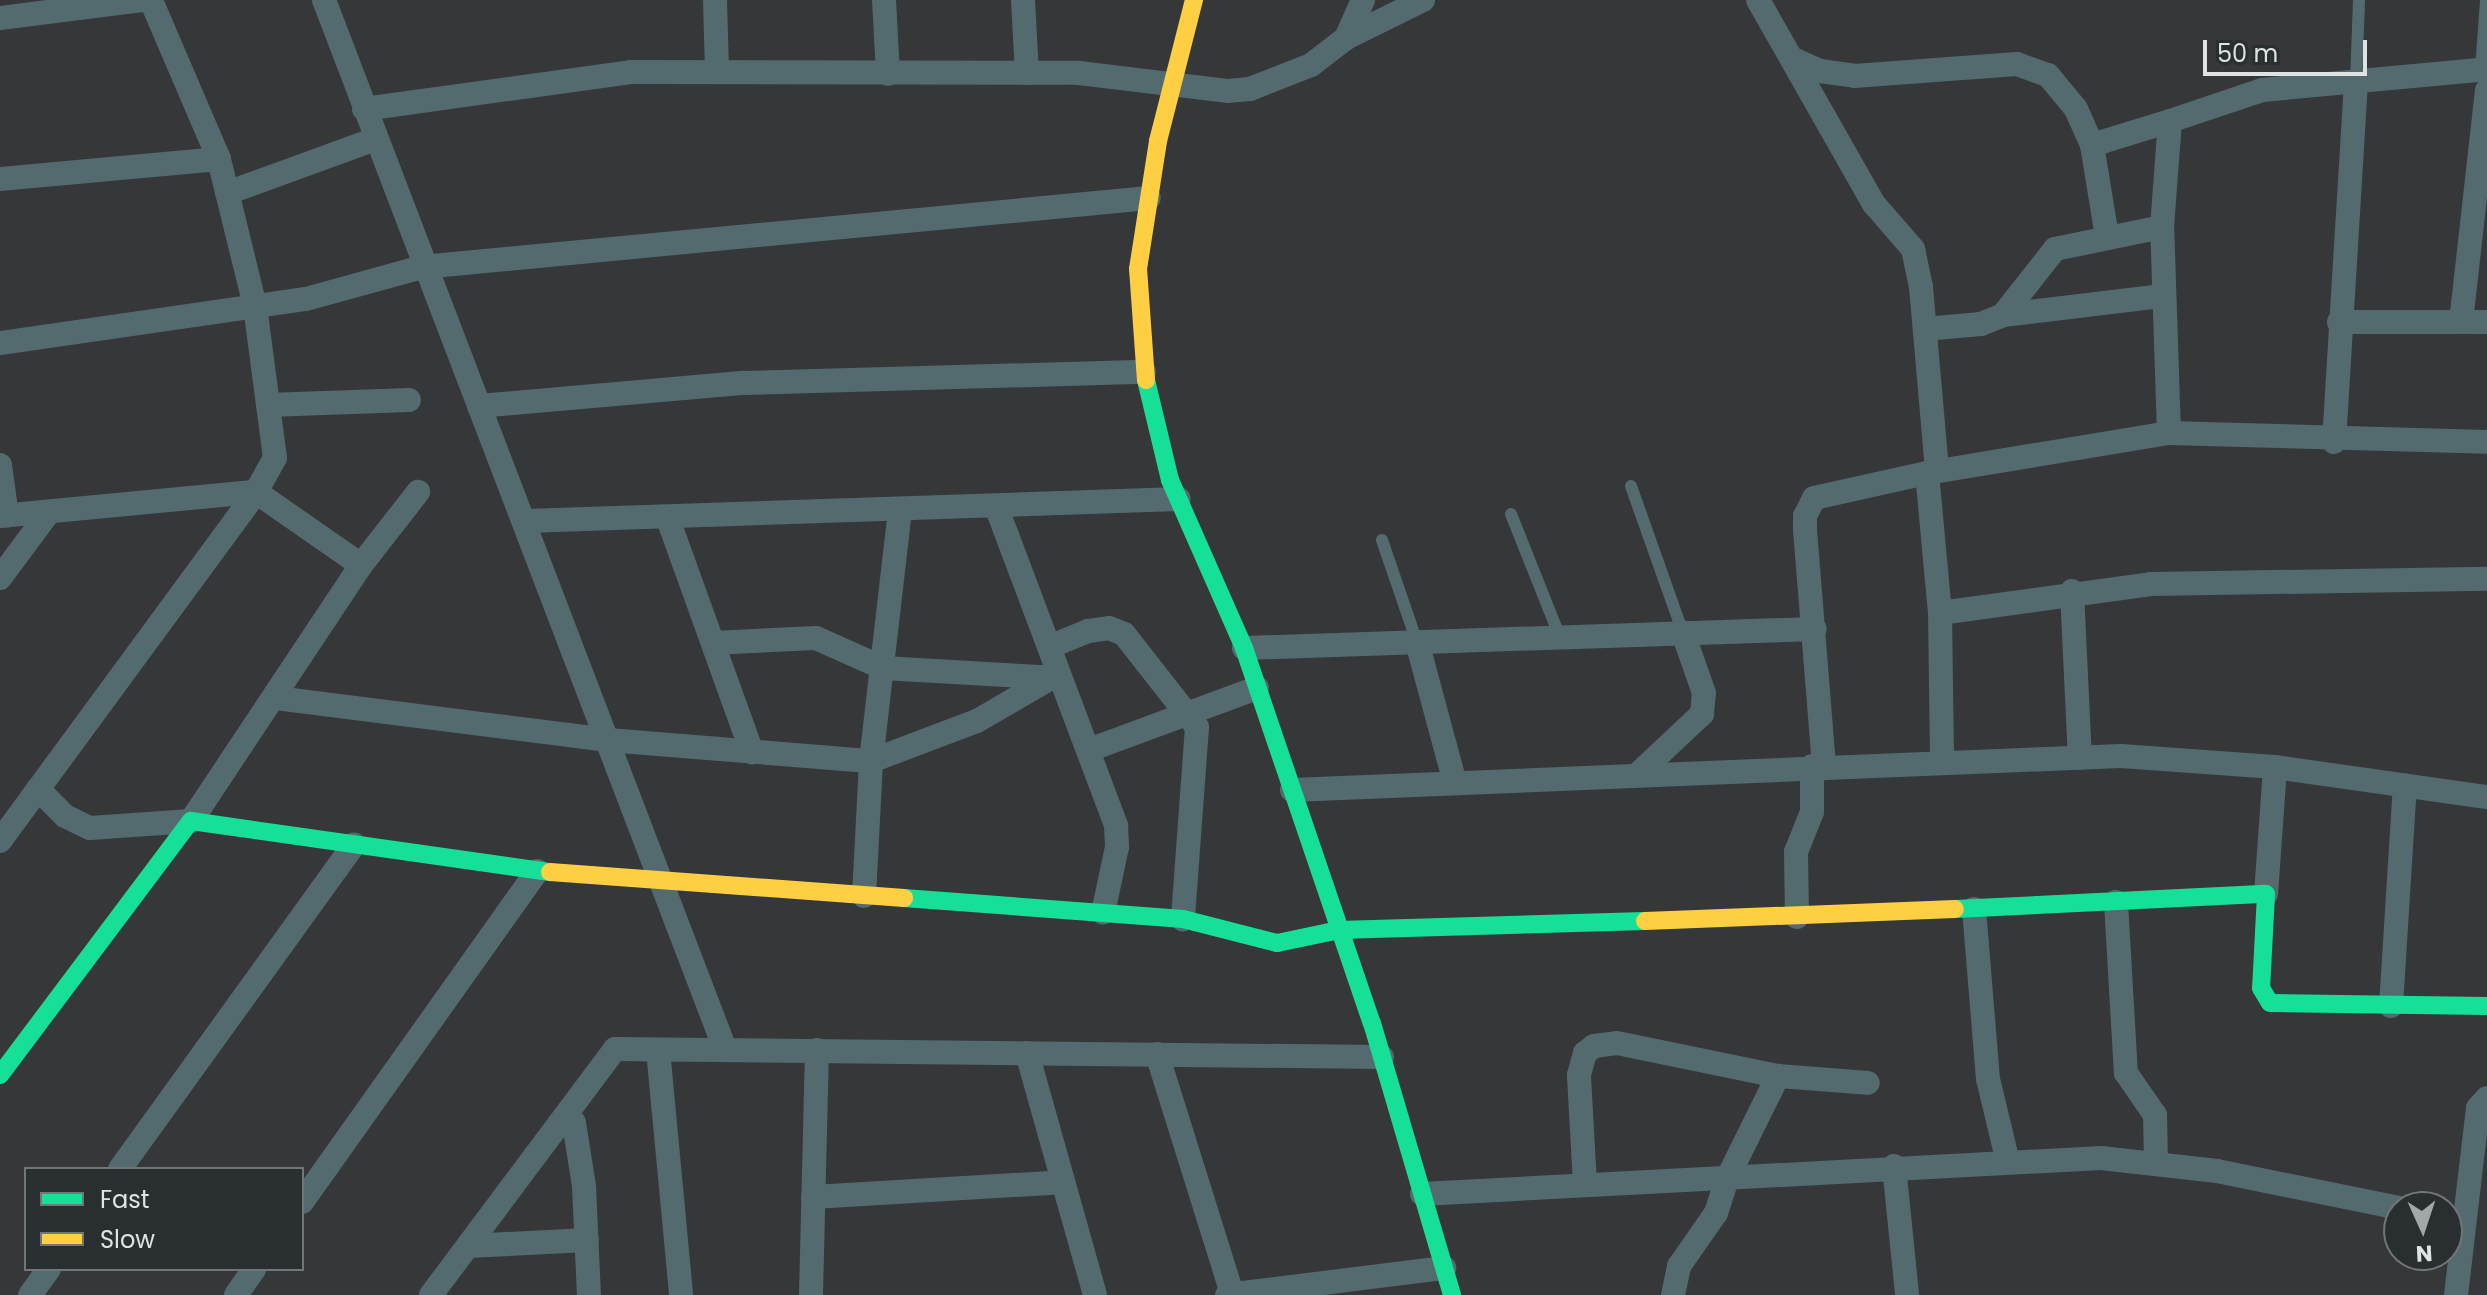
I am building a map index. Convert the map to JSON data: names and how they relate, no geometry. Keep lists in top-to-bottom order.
{
  "legend": ["Fast", "Slow"],
  "scale_bar": "50 m",
  "north": "bottom"
}
